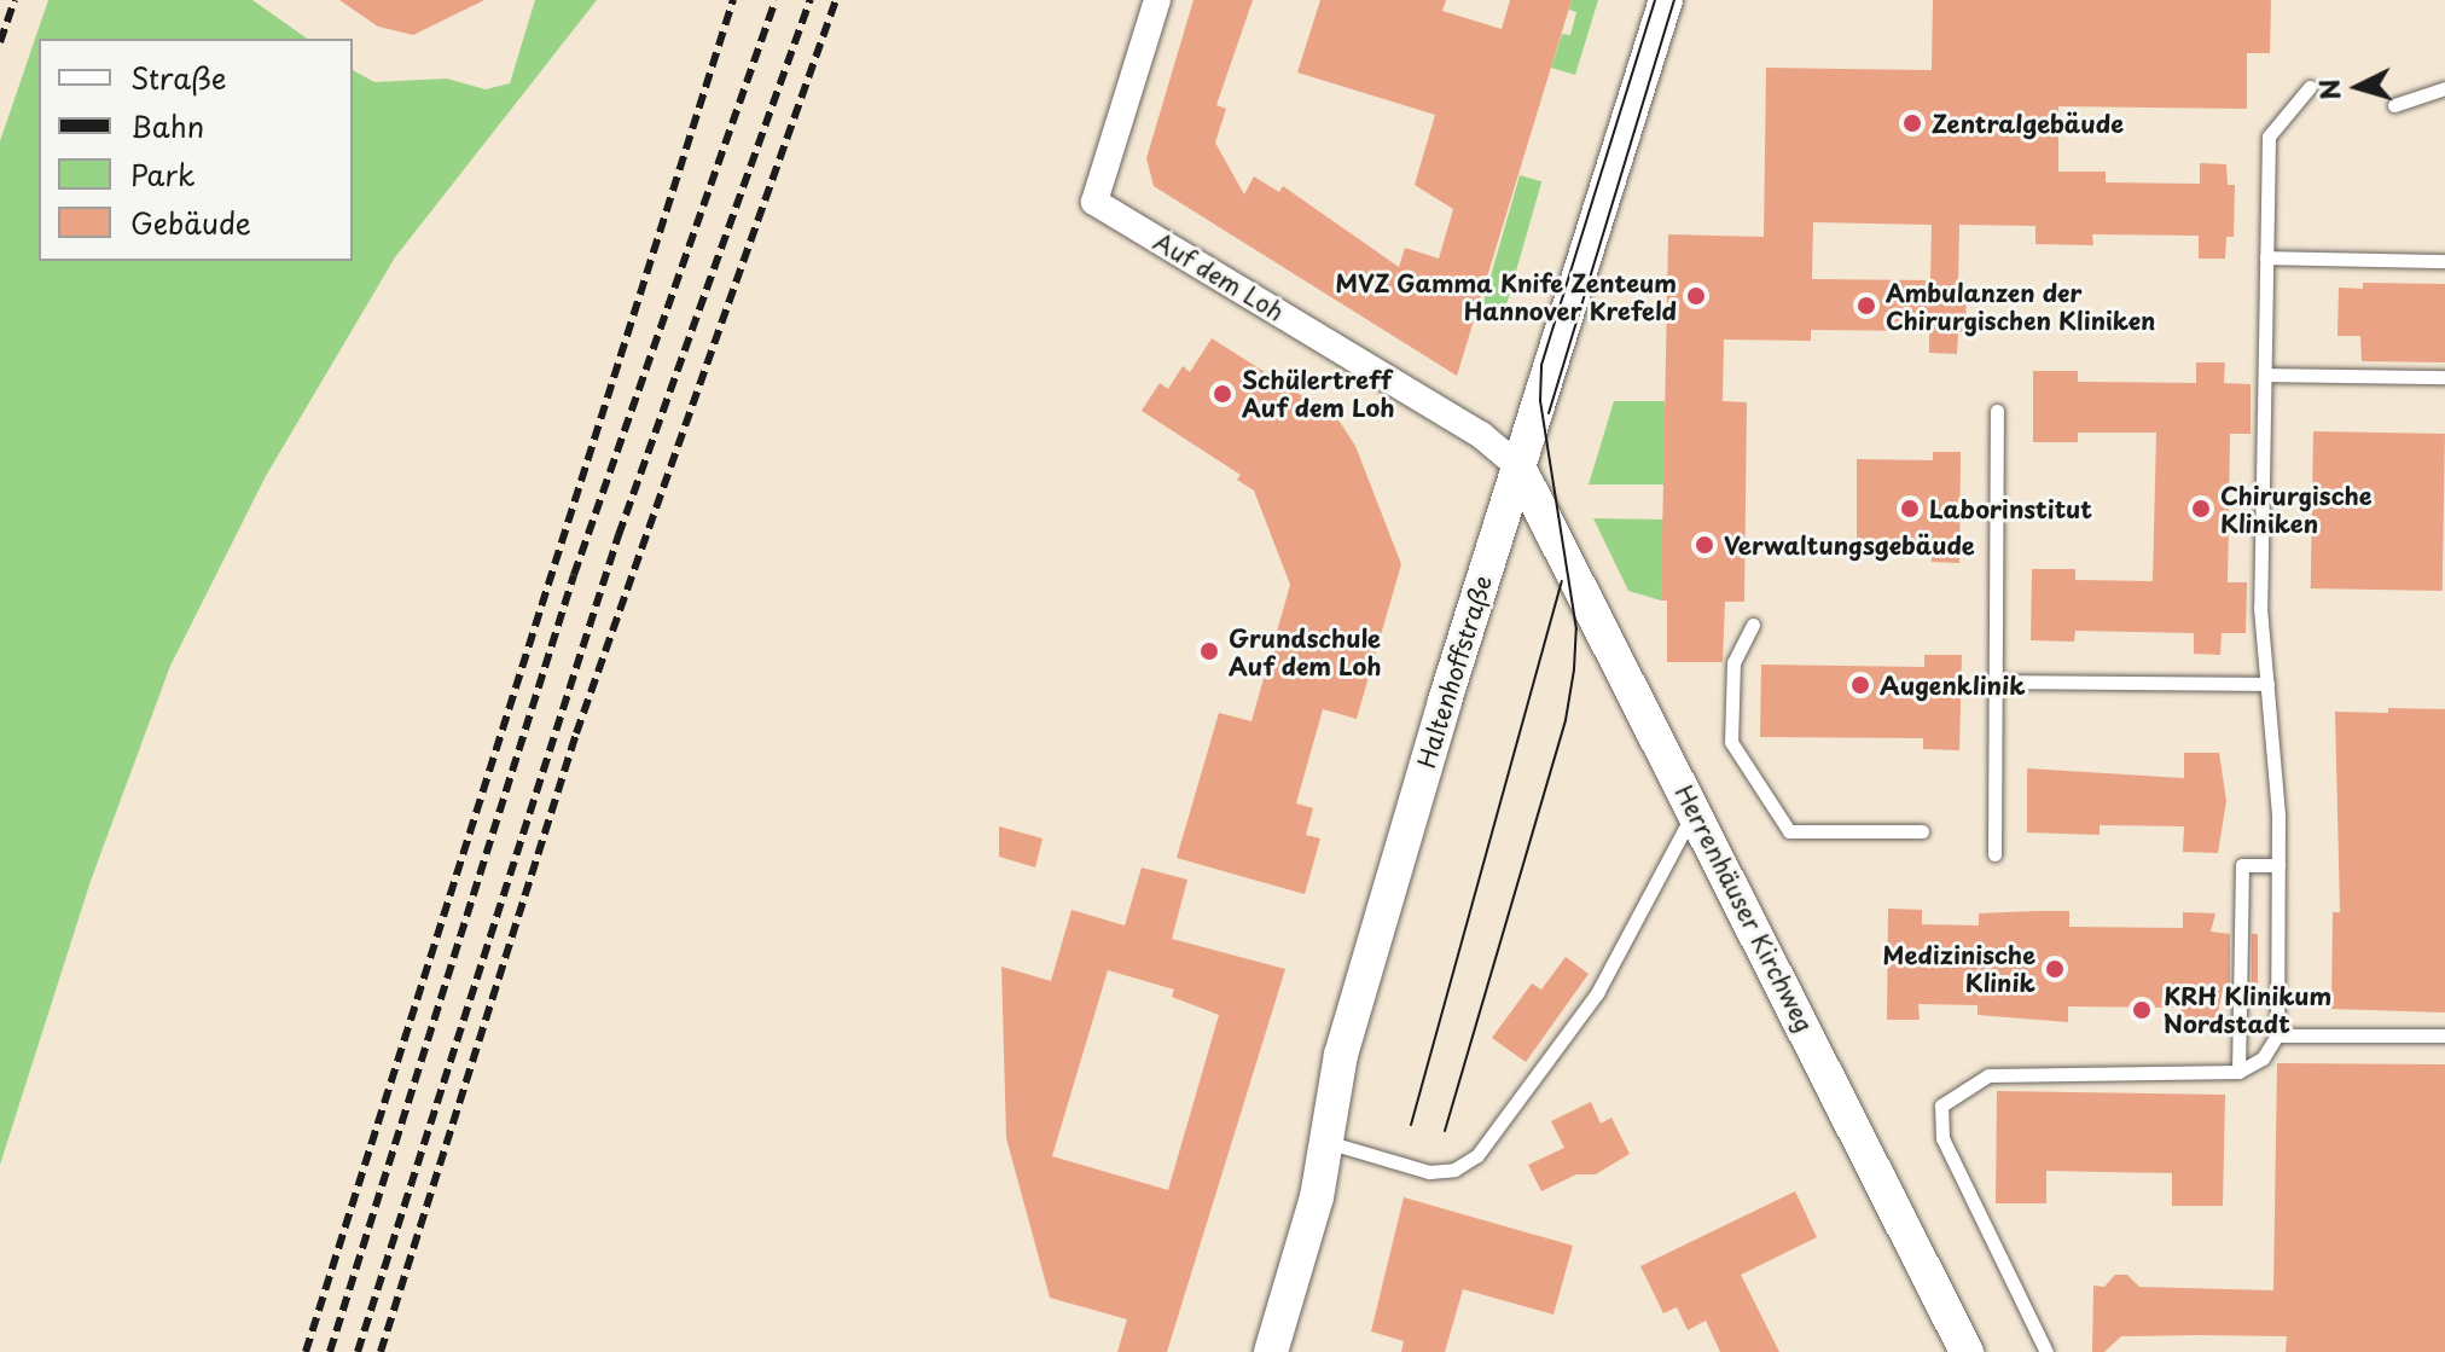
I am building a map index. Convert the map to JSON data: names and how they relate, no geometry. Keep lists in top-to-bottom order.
{
  "streets": {
    "street": ["Auf dem Loh", "Haltenhoffstraße", "Herrenhäuser Kirchweg"]
  },
  "crossings": [
    ["Auf dem Loh", "Haltenhoffstraße"],
    ["Auf dem Loh", "Herrenhäuser Kirchweg"],
    ["Haltenhoffstraße", "Herrenhäuser Kirchweg"]
  ],
  "places": [
    "Zentralgebäude",
    "MVZ Gamma Knife Zenteum Hannover Krefeld",
    "Ambulanzen der Chirurgischen Kliniken",
    "Schülertreff Auf dem Loh",
    "Laborinstitut",
    "Chirurgische Kliniken",
    "Verwaltungsgebäude",
    "Grundschule Auf dem Loh",
    "Augenklinik",
    "Medizinische Klinik",
    "KRH Klinikum Nordstadt"
  ],
  "legend": [
    "Straße",
    "Bahn",
    "Park",
    "Gebäude"
  ],
  "north": "left"
}
